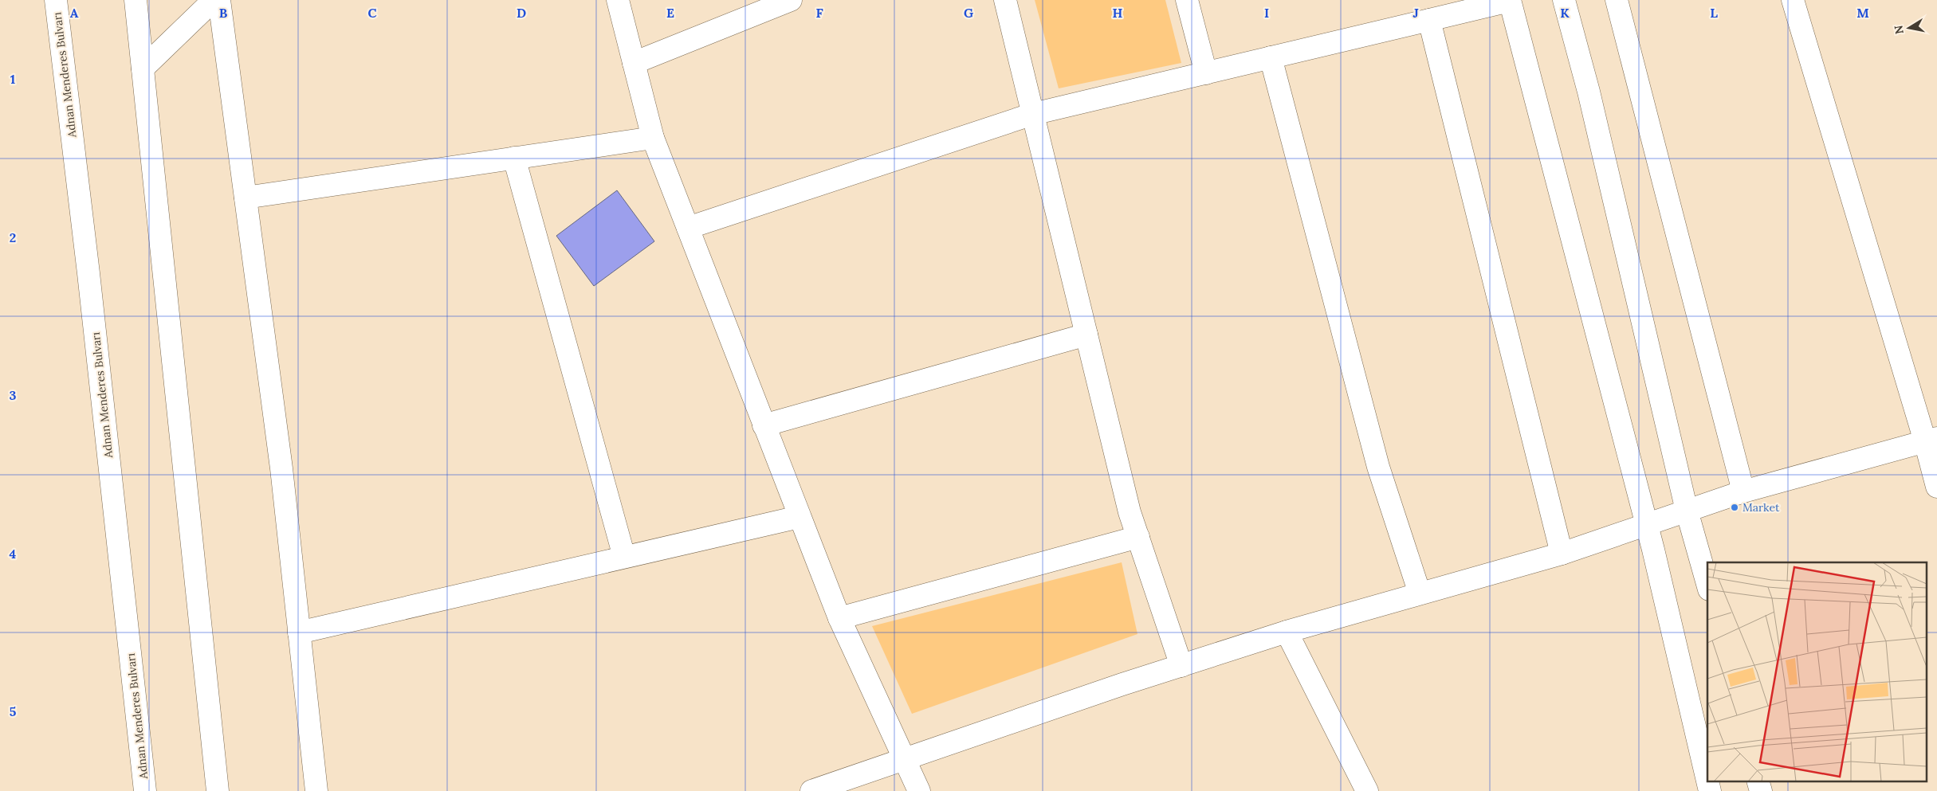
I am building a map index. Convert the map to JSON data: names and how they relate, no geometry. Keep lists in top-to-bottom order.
{
  "streets": {
    "street": ["Adnan Menderes Bulvarı"]
  },
  "places": ["Market"],
  "north": "left",
  "grid": {
    "columns": [
      "A",
      "B",
      "C",
      "D",
      "E",
      "F",
      "G",
      "H",
      "I",
      "J",
      "K",
      "L",
      "M"
    ],
    "rows": [
      "1",
      "2",
      "3",
      "4",
      "5"
    ]
  }
}
